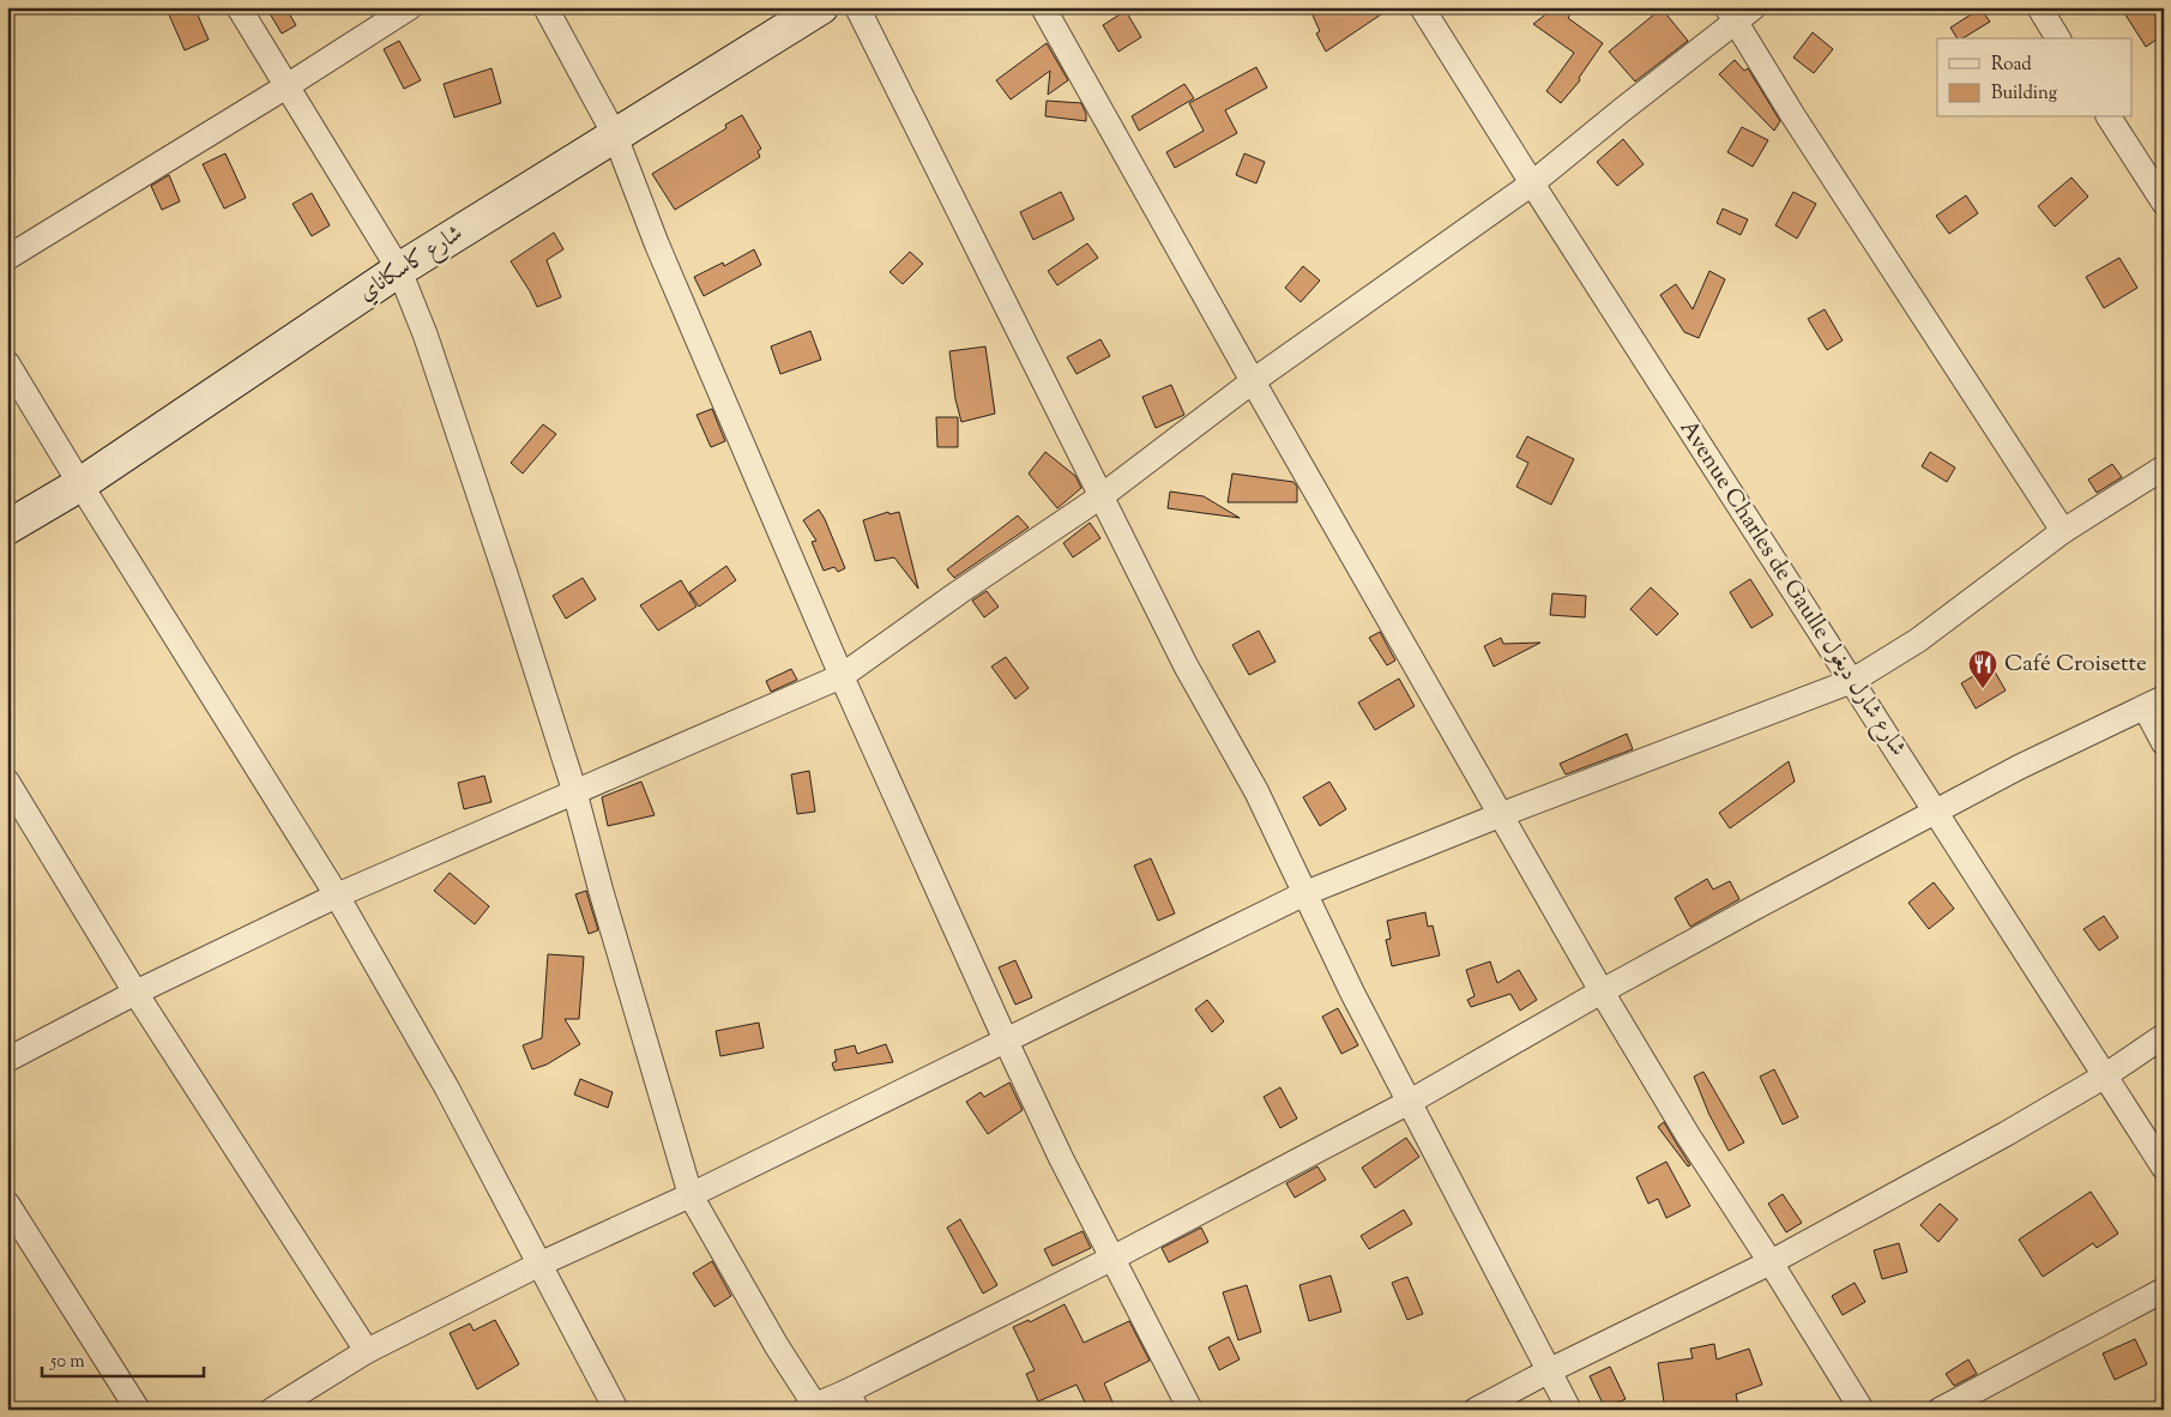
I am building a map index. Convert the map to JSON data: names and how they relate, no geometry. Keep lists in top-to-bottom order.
{
  "streets": {
    "street": ["شارع كاسكاناي", "Avenue Charles de Gaulle شارع شارل ديغول"]
  },
  "places": {
    "restaurant": ["Café Croisette"]
  },
  "legend": ["Road", "Building"],
  "scale_bar": "50 m"
}
